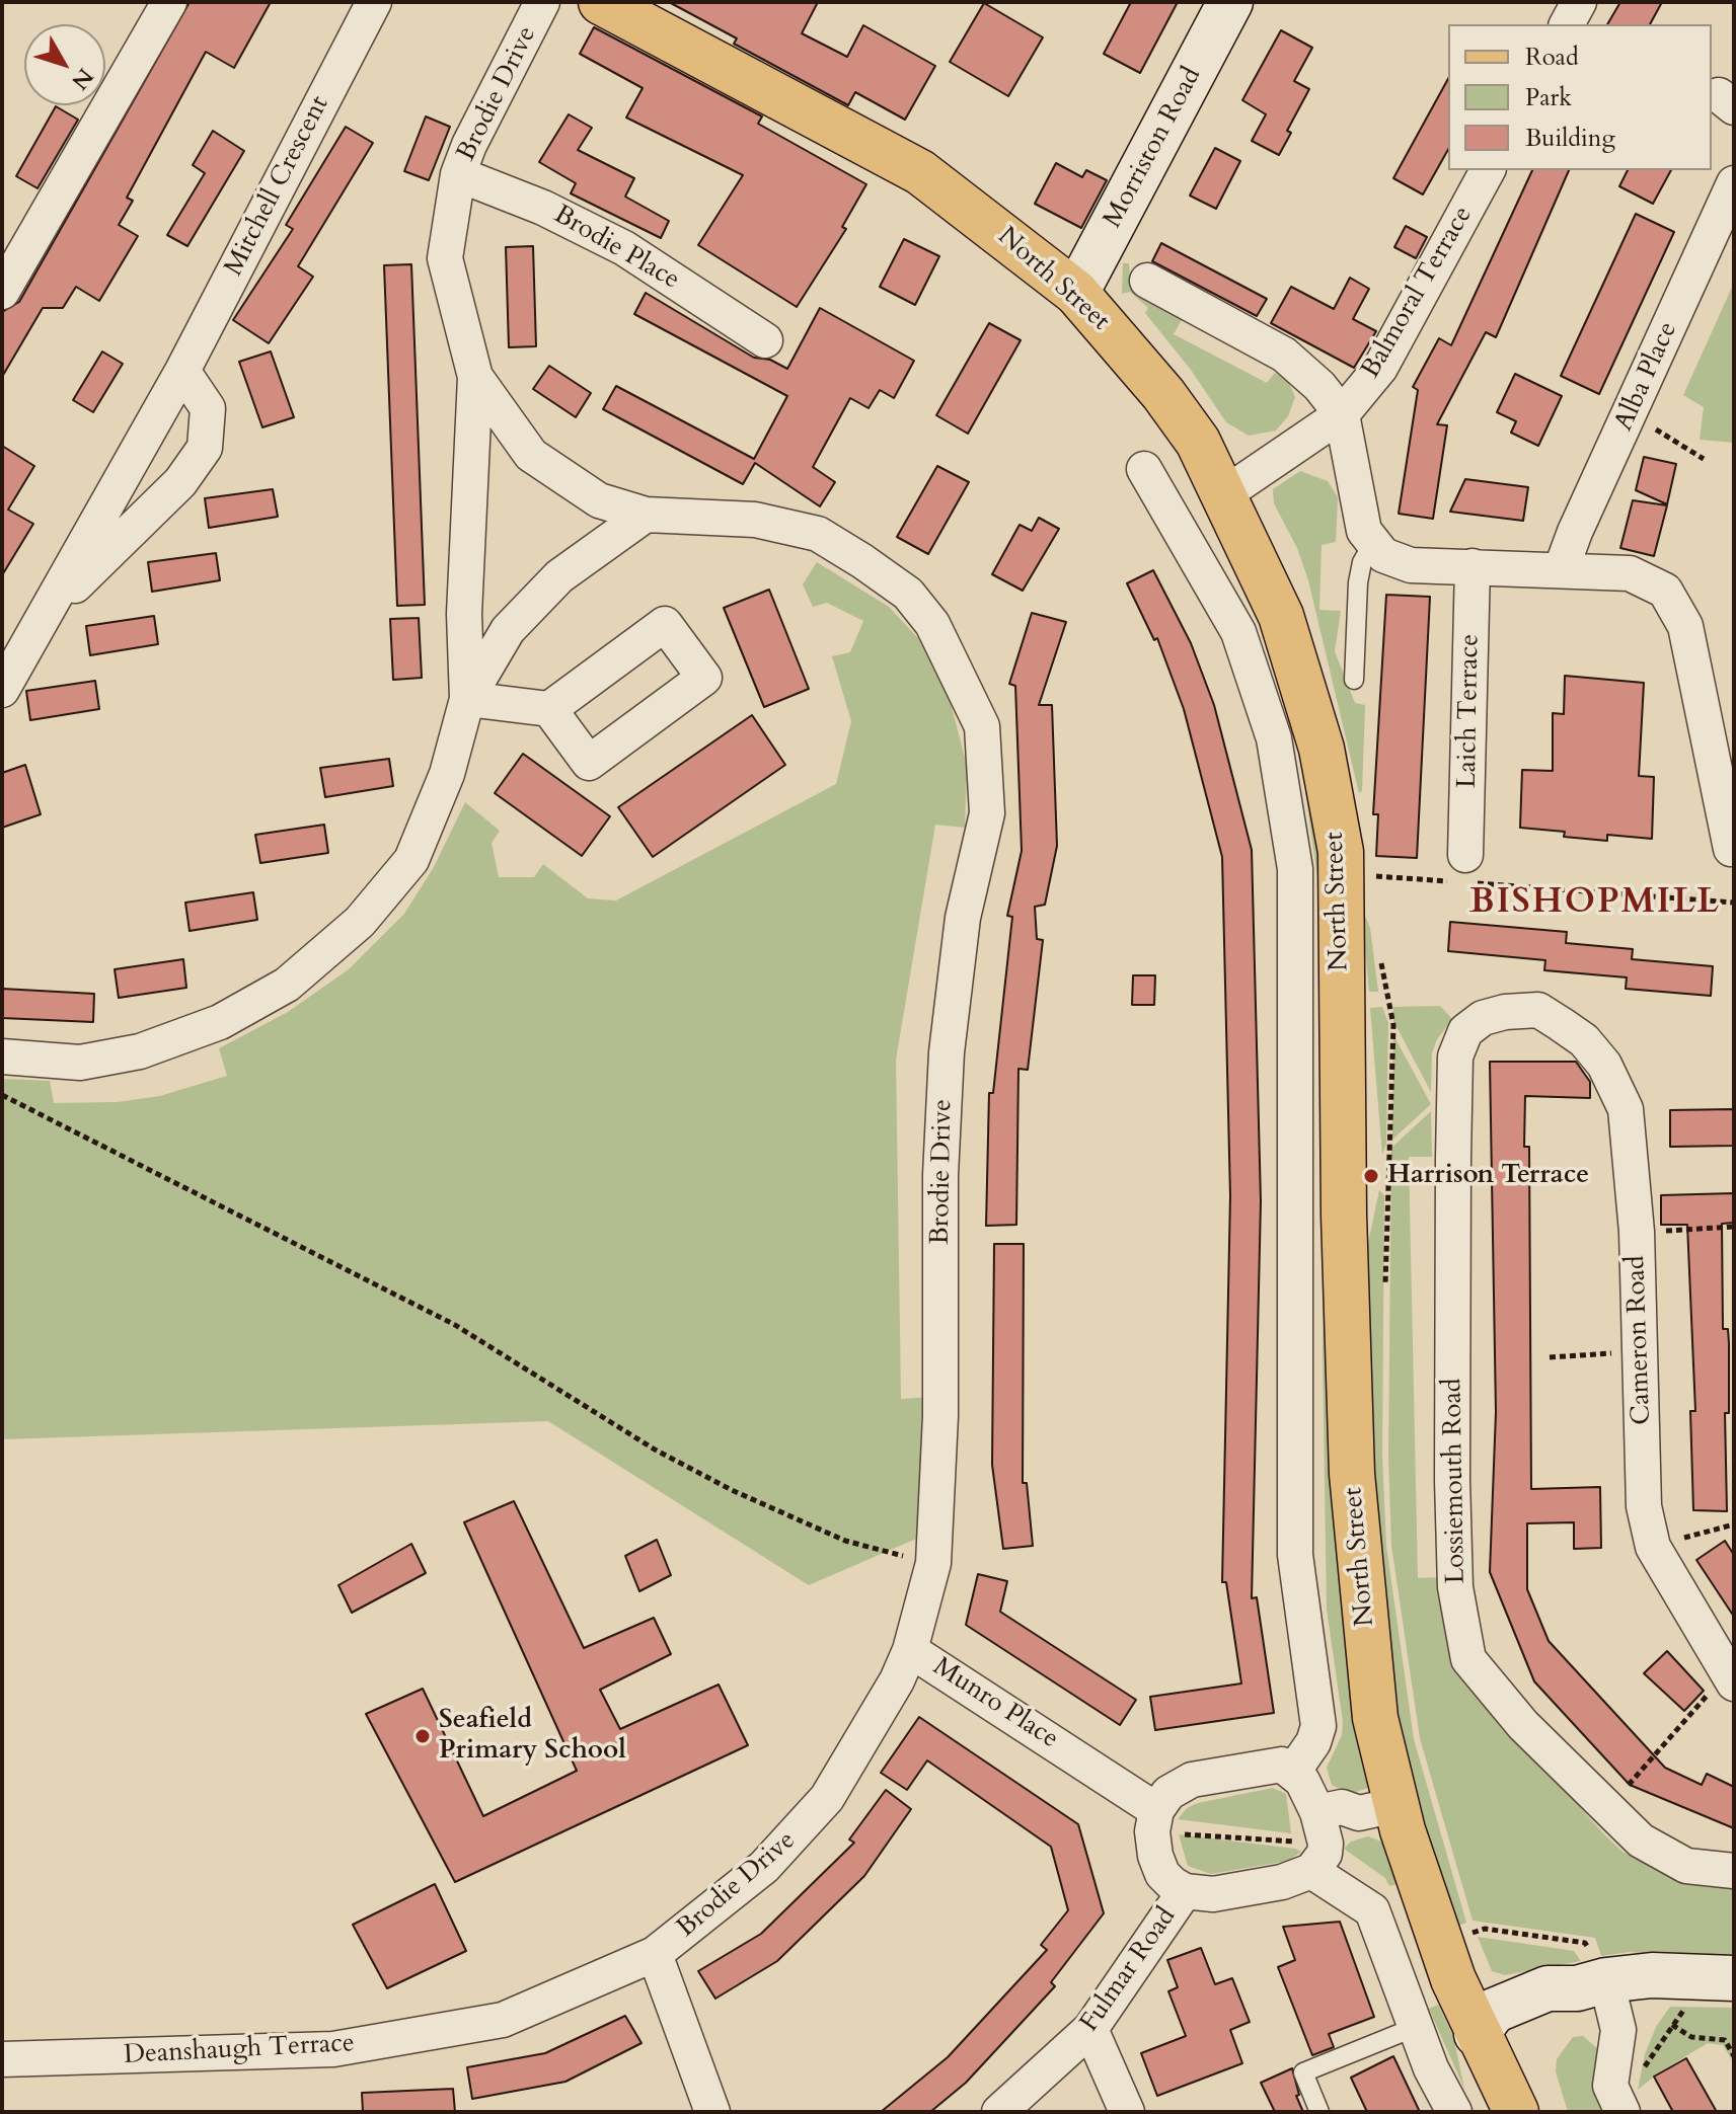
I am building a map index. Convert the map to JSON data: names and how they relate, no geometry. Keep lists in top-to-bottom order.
{
  "streets": {
    "main road": ["Morriston Road", "North Street"],
    "street": [
      "Brodie Drive",
      "Mitchell Crescent",
      "Brodie Place",
      "Balmoral Terrace",
      "Alba Place",
      "Laich Terrace",
      "Cameron Road",
      "Lossiemouth Road",
      "Munro Place",
      "Fulmar Road",
      "Deanshaugh Terrace"
    ]
  },
  "crossings": [
    ["Brodie Drive", "Brodie Place"],
    ["Brodie Drive", "Munro Place"],
    ["Brodie Drive", "Deanshaugh Terrace"],
    ["Morriston Road", "North Street"],
    ["North Street", "Balmoral Terrace"],
    ["Cameron Road", "Lossiemouth Road"]
  ],
  "districts": ["BISHOPMILL"],
  "places": ["Harrison Terrace", "Seafield Primary School"],
  "legend": ["Road", "Park", "Building"],
  "north": "bottom right"
}
